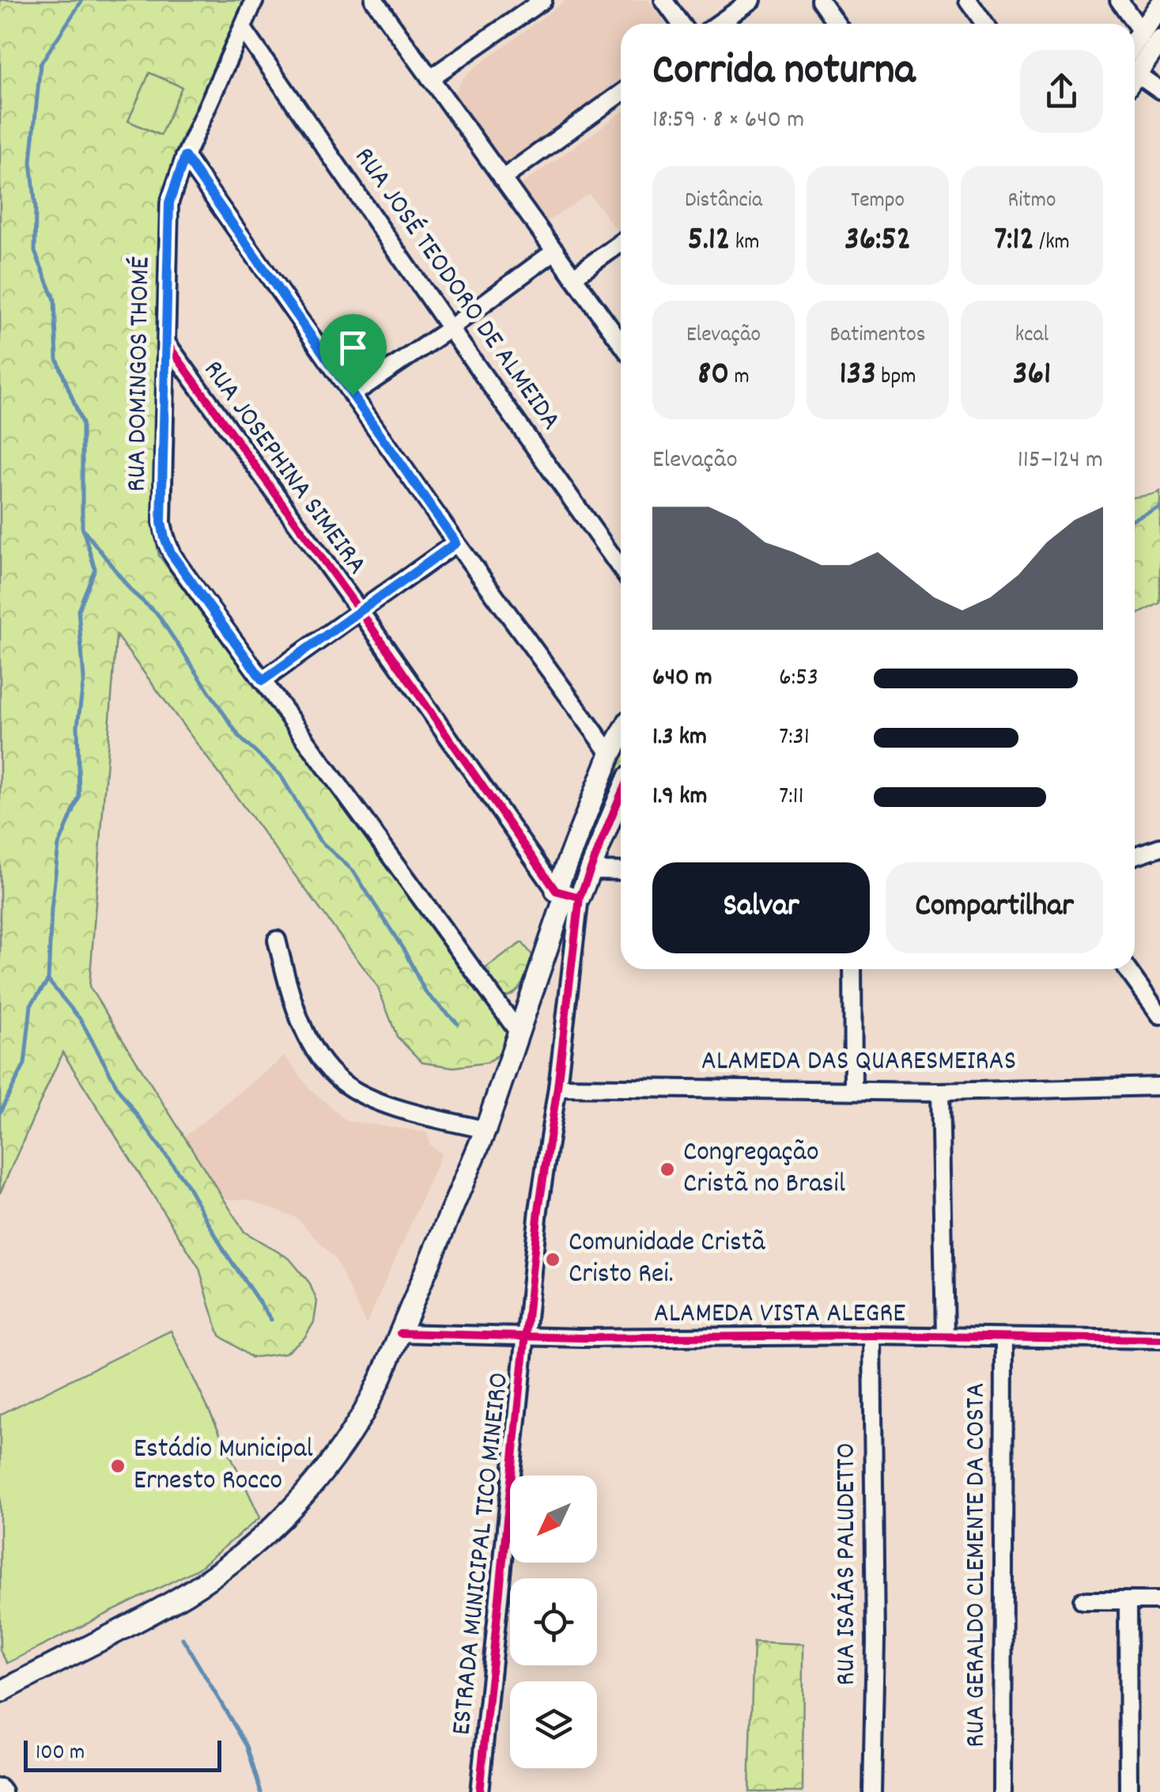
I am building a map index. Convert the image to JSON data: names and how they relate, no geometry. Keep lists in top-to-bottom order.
{
  "streets": {
    "street": [
      "RUA JOSÉ TEODORO DE ALMEIDA",
      "RUA DOMINGOS THOMÉ",
      "RUA JOSEPHINA SIMEIRA",
      "ALAMEDA DAS QUARESMEIRAS",
      "ALAMEDA VISTA ALEGRE",
      "ESTRADA MUNICIPAL TICO MINEIRO",
      "RUA ISAÍAS PALUDETTO",
      "RUA GERALDO CLEMENTE DA COSTA"
    ]
  },
  "crossings": [
    ["RUA JOSÉ TEODORO DE ALMEIDA", "RUA DOMINGOS THOMÉ"],
    ["RUA DOMINGOS THOMÉ", "RUA JOSEPHINA SIMEIRA"],
    ["RUA JOSEPHINA SIMEIRA", "ESTRADA MUNICIPAL TICO MINEIRO"],
    ["ALAMEDA DAS QUARESMEIRAS", "ESTRADA MUNICIPAL TICO MINEIRO"],
    ["ALAMEDA VISTA ALEGRE", "ESTRADA MUNICIPAL TICO MINEIRO"],
    ["ALAMEDA VISTA ALEGRE", "RUA ISAÍAS PALUDETTO"],
    ["ALAMEDA VISTA ALEGRE", "RUA GERALDO CLEMENTE DA COSTA"]
  ],
  "places": ["Congregação Cristã no Brasil", "Comunidade Cristã Cristo Rei.", "Estádio Municipal Ernesto Rocco"],
  "scale_bar": "100 m",
  "north": "bottom left",
  "page": {
    "heading": ["Corrida noturna", "18:59 · 8 × 640 m"],
    "stats": [
      ["Distância", "5.12 km"],
      ["Tempo", "36:52"],
      ["Ritmo", "7:12 /km"],
      ["Elevação", "80 m"],
      ["Batimentos", "133 bpm"],
      ["kcal", "361"]
    ],
    "chart": ["Elevação", "115–124 m"],
    "list": [
      {
        "name": "640 m",
        "note": "6:53"
      },
      {
        "name": "1.3 km",
        "note": "7:31"
      },
      {
        "name": "1.9 km",
        "note": "7:11"
      }
    ],
    "buttons": ["Salvar", "Compartilhar"],
    "scale": "100 m"
  }
}
